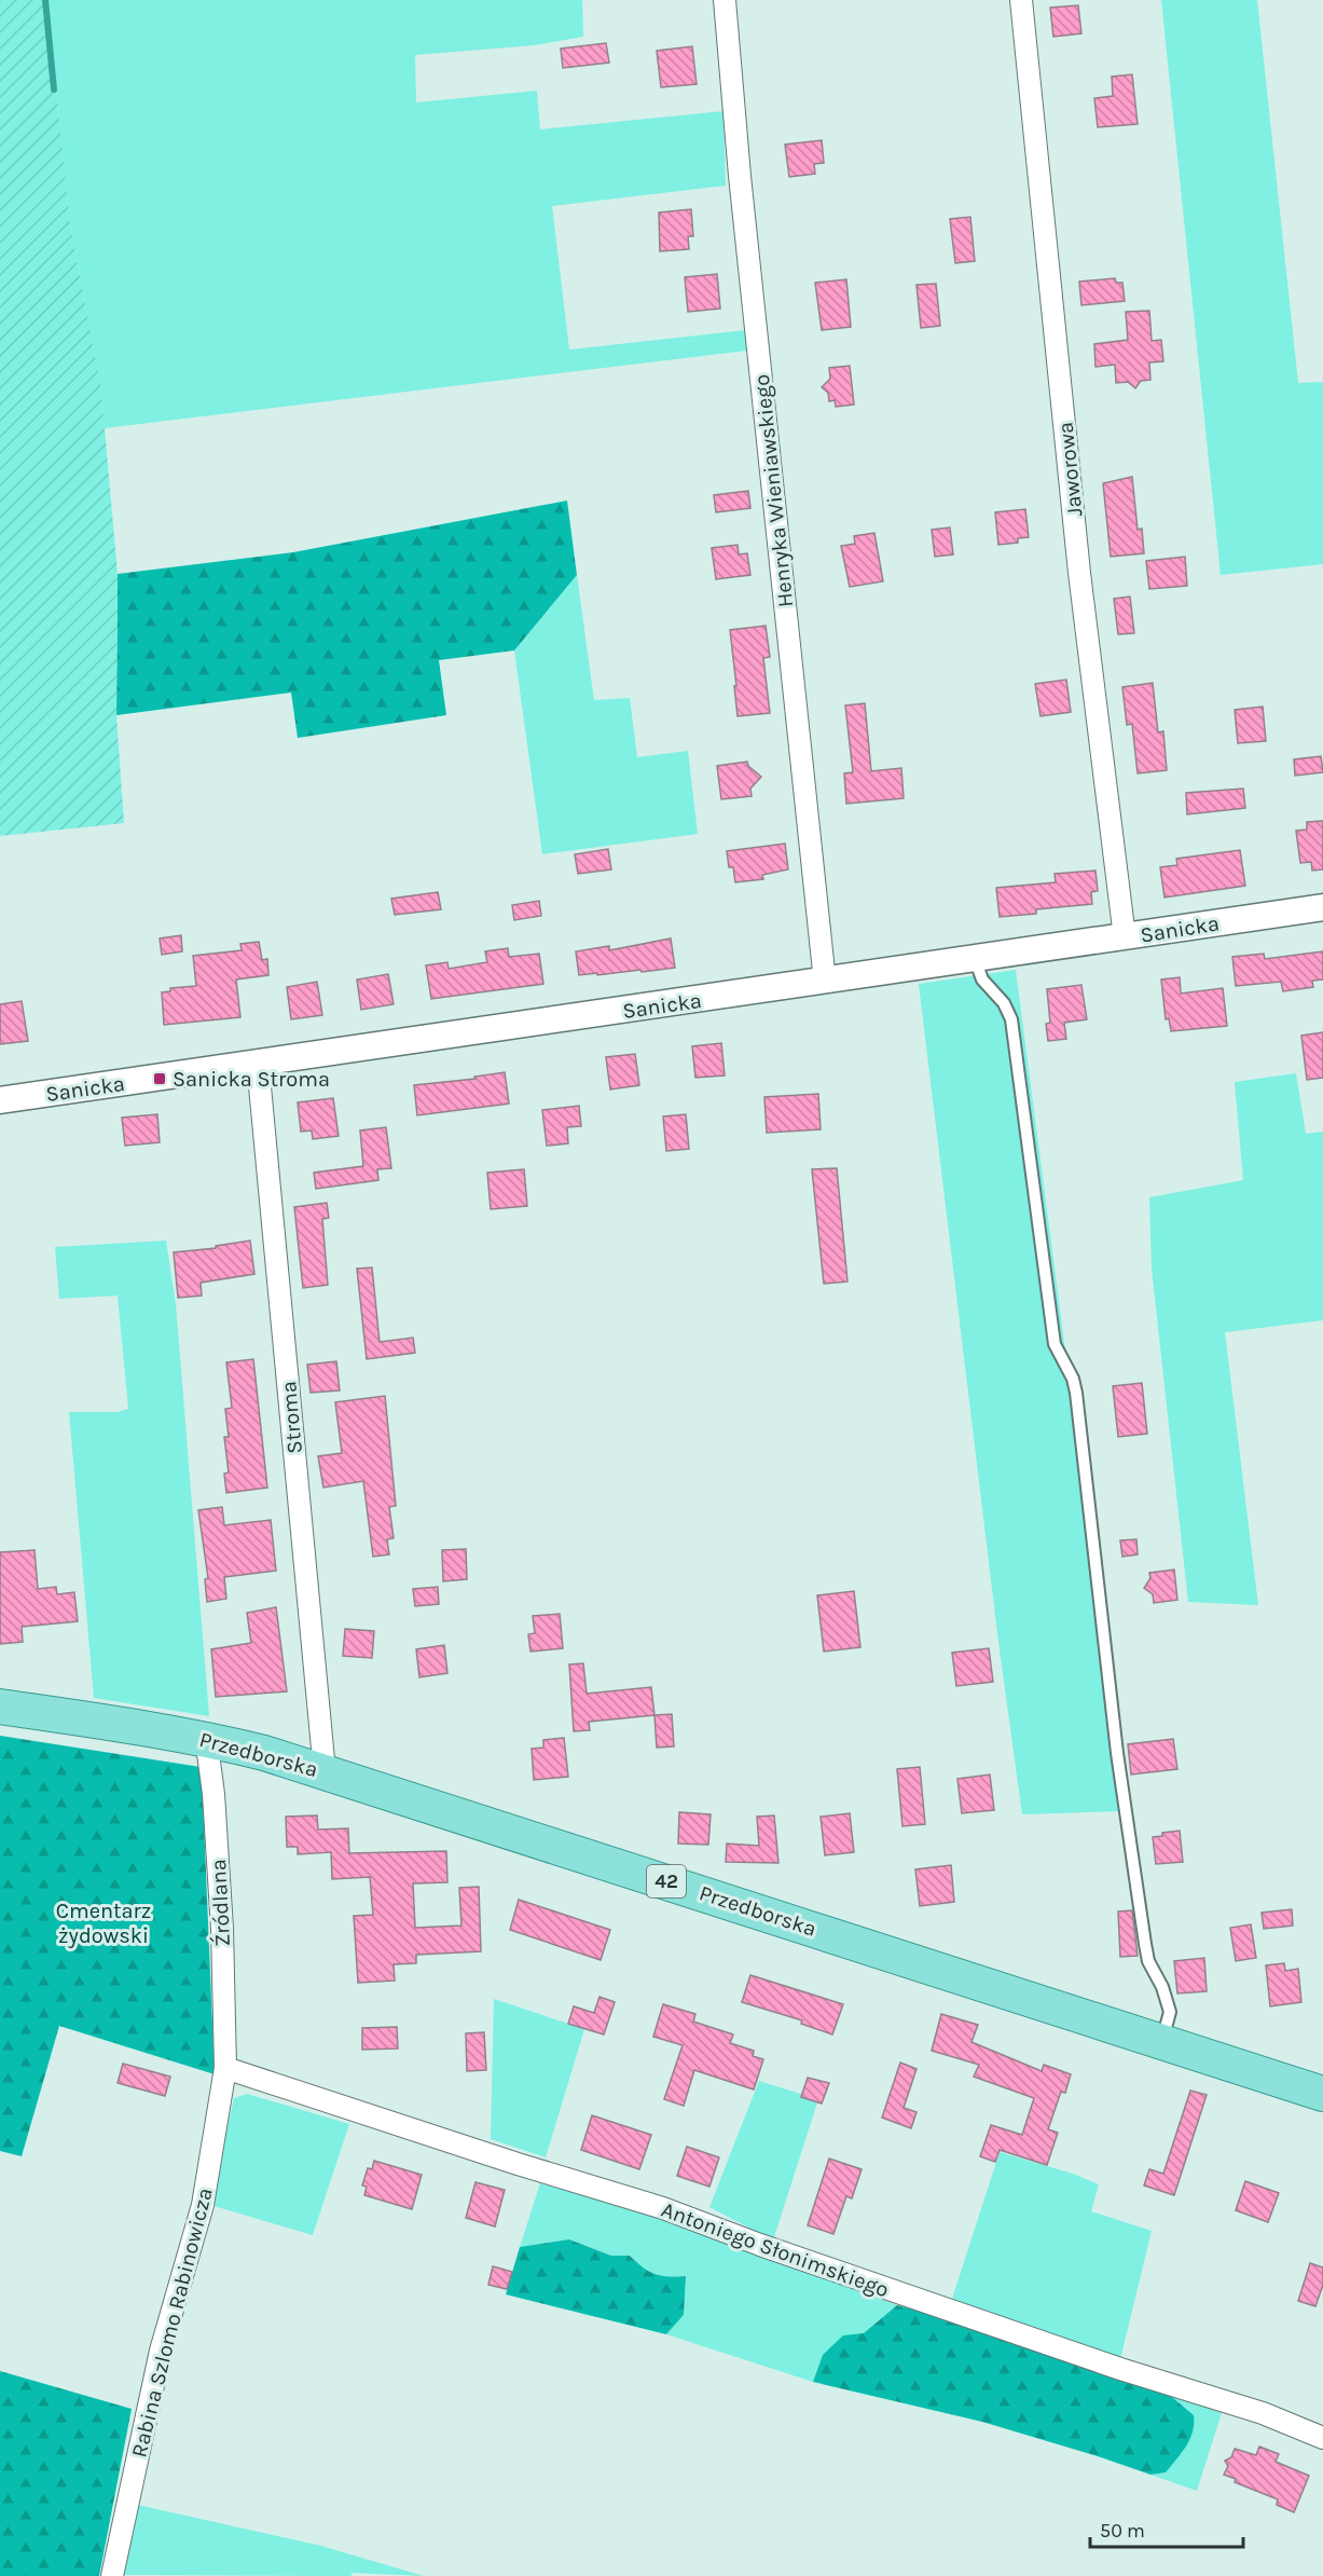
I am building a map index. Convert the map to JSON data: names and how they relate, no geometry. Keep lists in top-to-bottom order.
{
  "streets": {
    "main road": ["Przedborska", "42"],
    "street": [
      "Jaworowa",
      "Henryka Wieniawskiego",
      "Sanicka",
      "Stroma",
      "Źródlana",
      "Antoniego Słonimskiego",
      "Rabina Szlomo Rabinowicza"
    ]
  },
  "crossings": [
    ["Jaworowa", "Sanicka"],
    ["Henryka Wieniawskiego", "Sanicka"],
    ["Sanicka", "Stroma"],
    ["Stroma", "Przedborska"],
    ["Przedborska", "Źródlana"],
    ["Źródlana", "Antoniego Słonimskiego"],
    ["Źródlana", "Rabina Szlomo Rabinowicza"],
    ["Antoniego Słonimskiego", "Rabina Szlomo Rabinowicza"]
  ],
  "parks": ["Cmentarz żydowski"],
  "places": {
    "transit": ["Sanicka Stroma"]
  },
  "scale_bar": "50 m"
}
